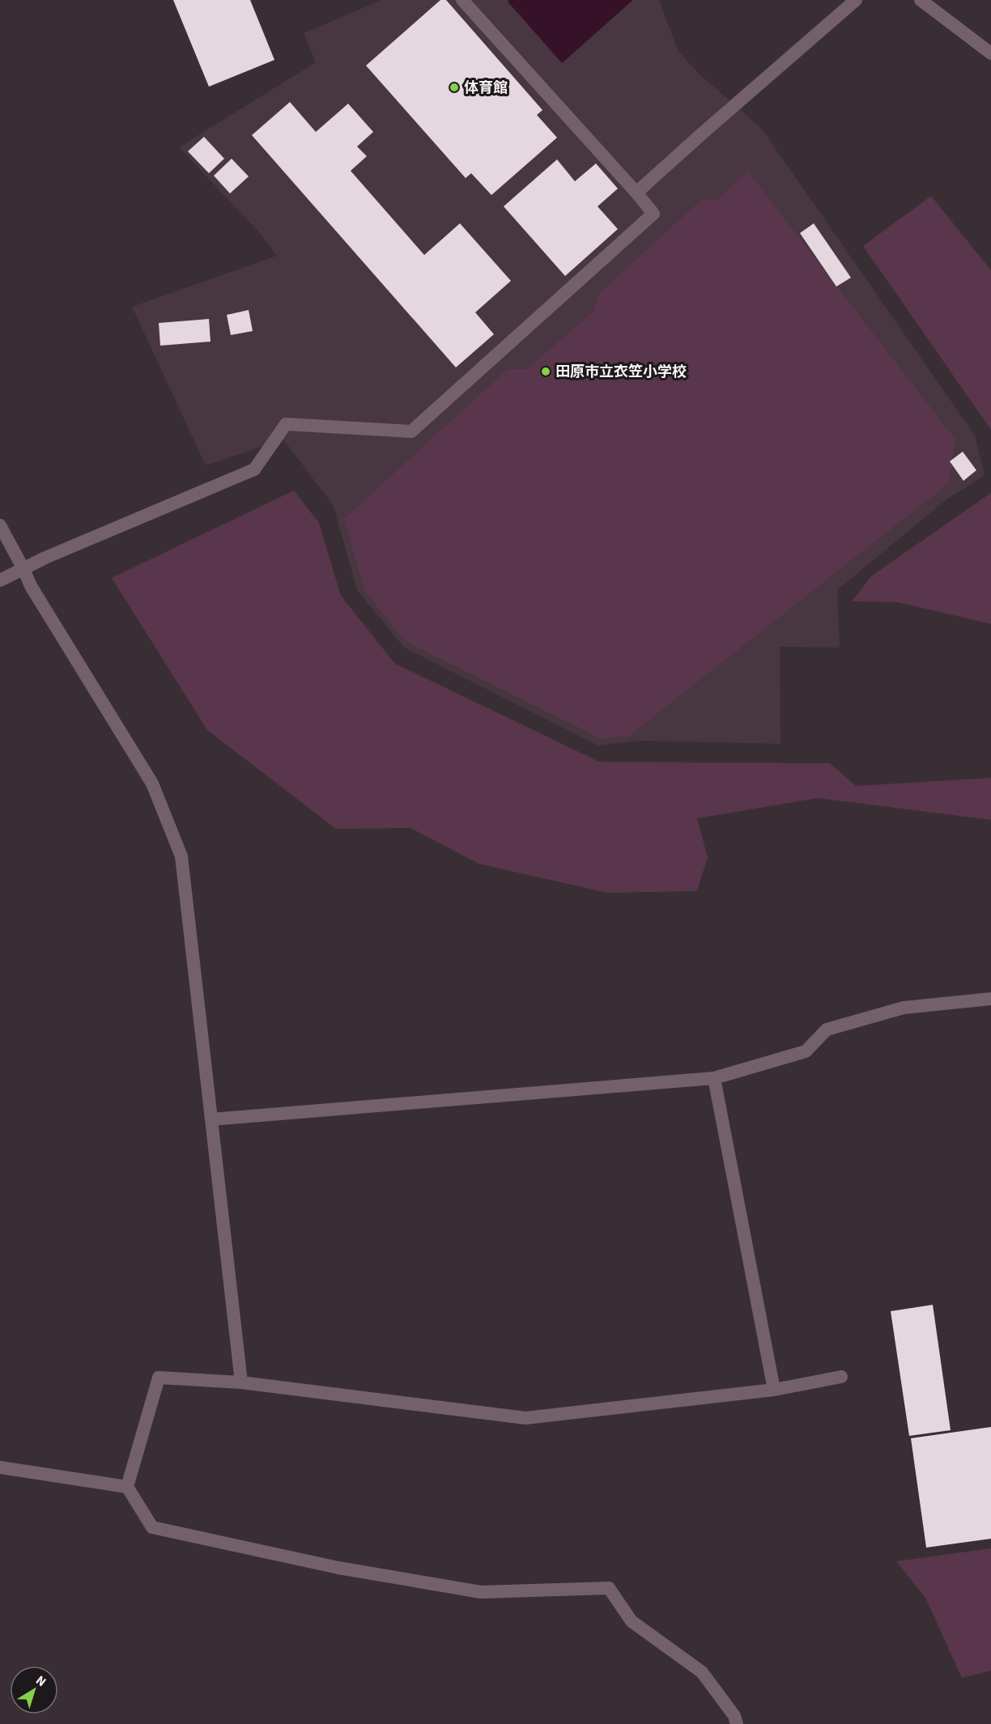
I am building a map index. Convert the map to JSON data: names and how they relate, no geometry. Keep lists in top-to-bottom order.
{
  "places": ["体育館", "田原市立衣笠小学校"],
  "north": "top right"
}
